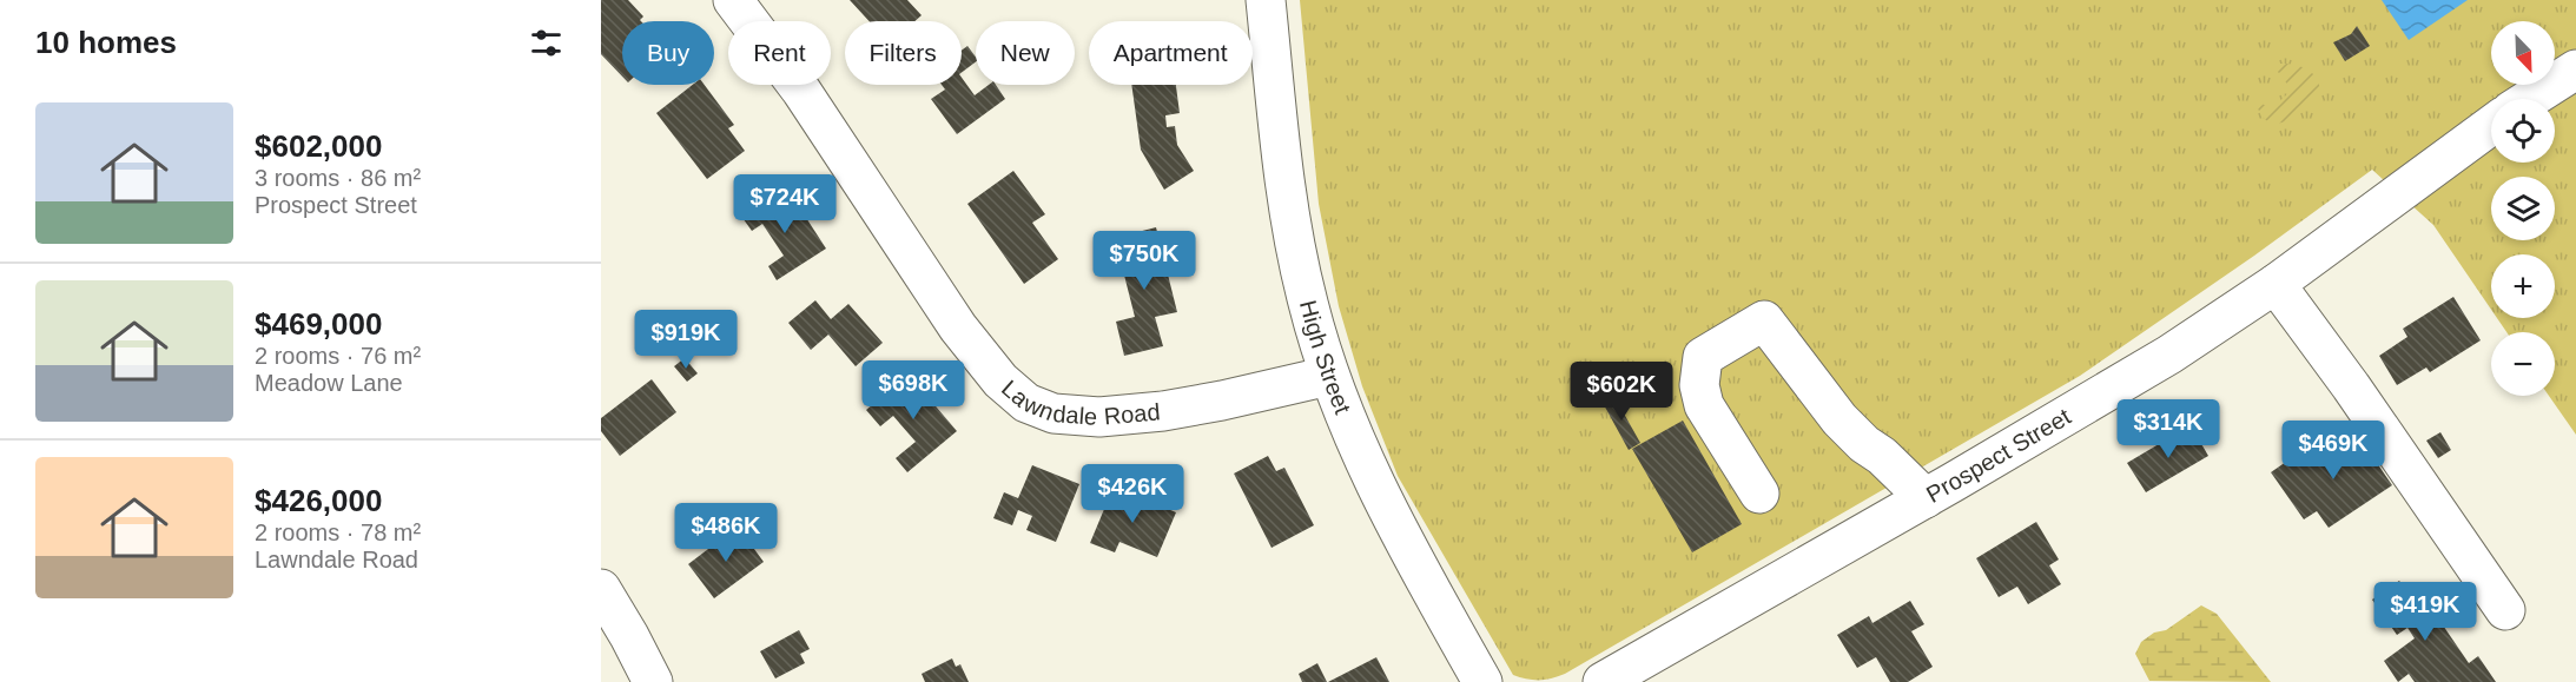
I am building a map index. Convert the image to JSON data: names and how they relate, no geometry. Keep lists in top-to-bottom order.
{
  "streets": {
    "street": ["High Street", "Lawndale Road", "Prospect Street"]
  },
  "crossings": [
    ["High Street", "Lawndale Road"]
  ],
  "north": "bottom right",
  "page": {
    "heading": "10 homes",
    "map_buttons": ["+", "−"],
    "chip": [
      "Buy",
      "Rent",
      "Filters",
      "New",
      "Apartment"
    ],
    "list": [
      {
        "name": "$602,000",
        "note": "3 rooms · 86 m² · Prospect Street"
      },
      {
        "name": "$469,000",
        "note": "2 rooms · 76 m² · Meadow Lane"
      },
      {
        "name": "$426,000",
        "note": "2 rooms · 78 m² · Lawndale Road"
      }
    ],
    "price": [
      "$724K",
      "$750K",
      "$919K",
      "$698K",
      "$602K",
      "$314K",
      "$469K",
      "$426K",
      "$486K",
      "$419K"
    ]
  }
}
